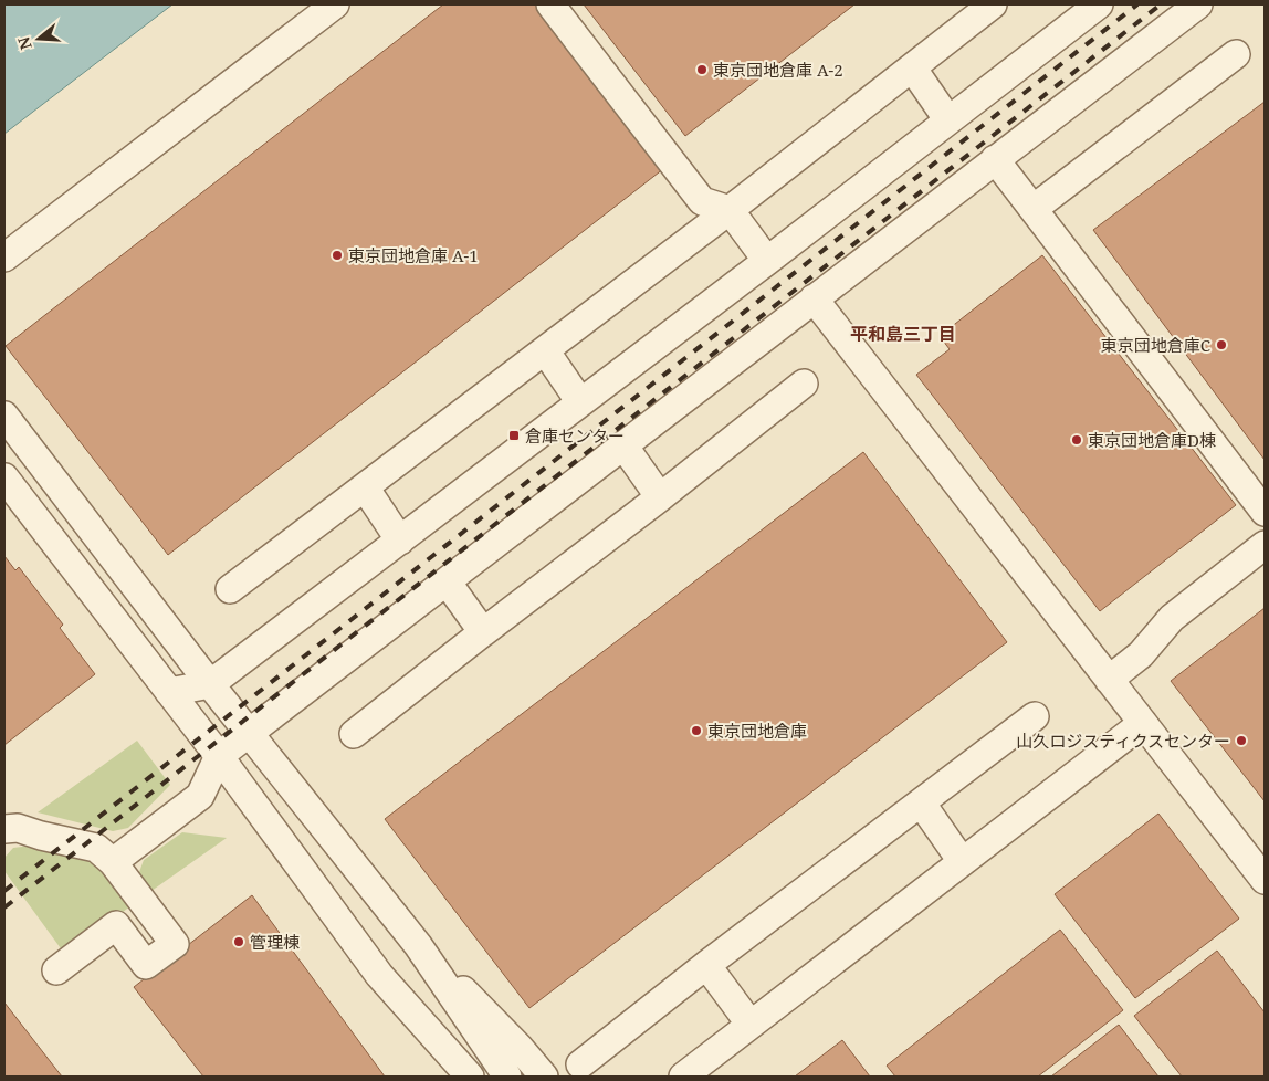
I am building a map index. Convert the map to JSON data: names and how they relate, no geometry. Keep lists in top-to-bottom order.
{
  "districts": ["平和島三丁目"],
  "places": {
    "other": [
      "東京団地倉庫 A-2",
      "東京団地倉庫 A-1",
      "東京団地倉庫C",
      "東京団地倉庫D棟",
      "東京団地倉庫",
      "山久ロジスティクスセンター",
      "管理棟"
    ],
    "transit": ["倉庫センター"]
  },
  "north": "left"
}
